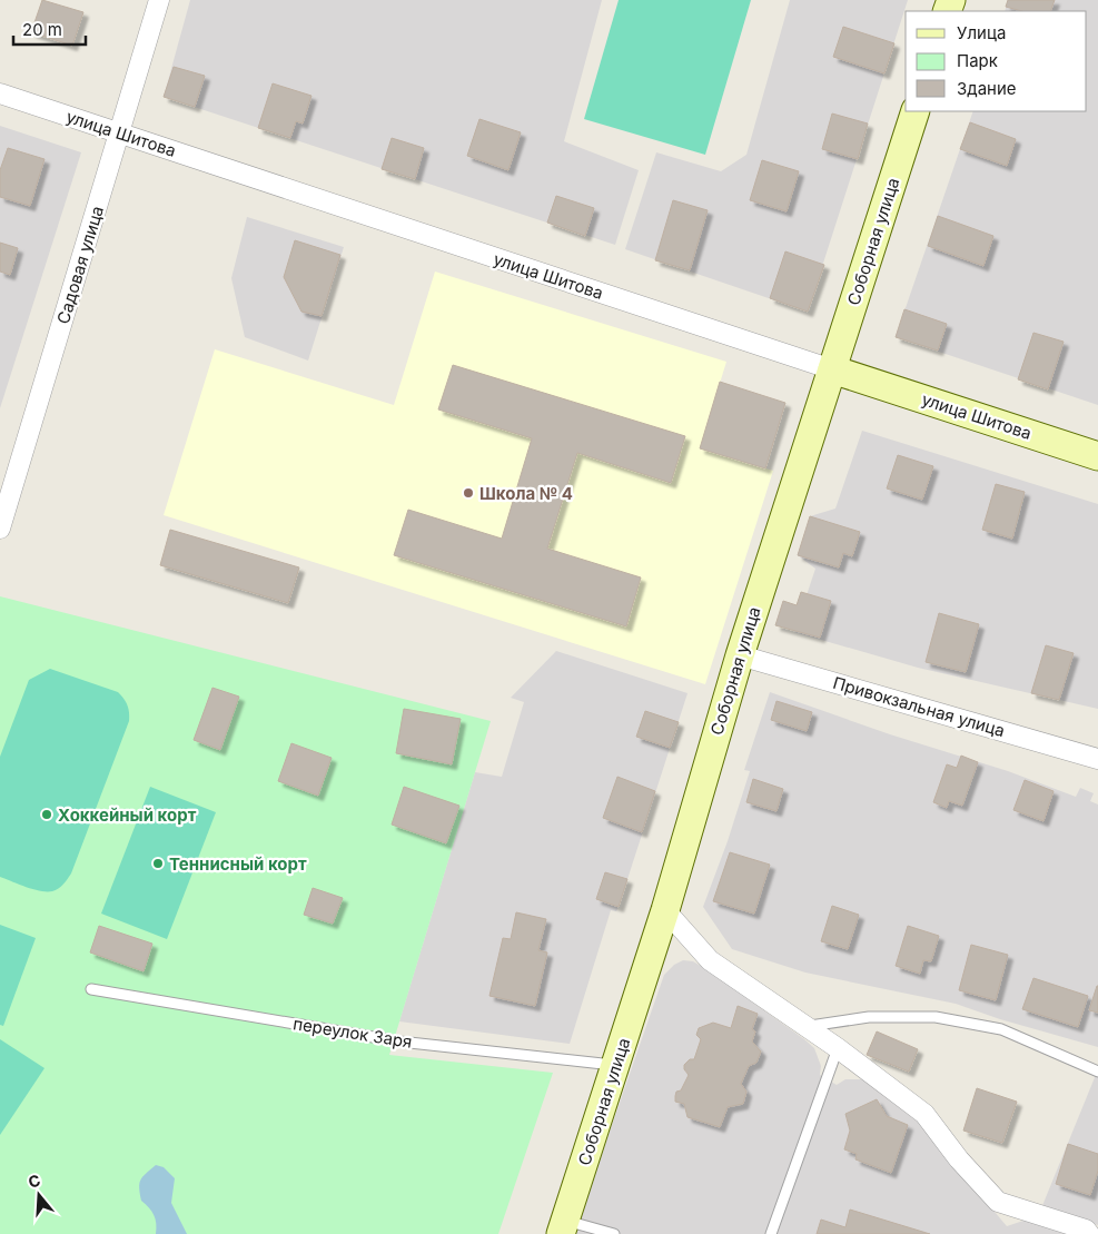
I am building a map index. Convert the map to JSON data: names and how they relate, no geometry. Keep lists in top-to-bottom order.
{
  "streets": {
    "street": [
      "улица Шитова",
      "Соборная улица",
      "Садовая улица",
      "Привокзальная улица"
    ],
    "lane": ["переулок Заря"]
  },
  "crossings": [
    ["улица Шитова", "Соборная улица"],
    ["улица Шитова", "Садовая улица"],
    ["Соборная улица", "Привокзальная улица"],
    ["Соборная улица", "переулок Заря"]
  ],
  "places": ["Школа № 4", "Хоккейный корт", "Теннисный корт"],
  "legend": ["Улица", "Парк", "Здание"],
  "scale_bar": "20 m",
  "north": "top"
}
